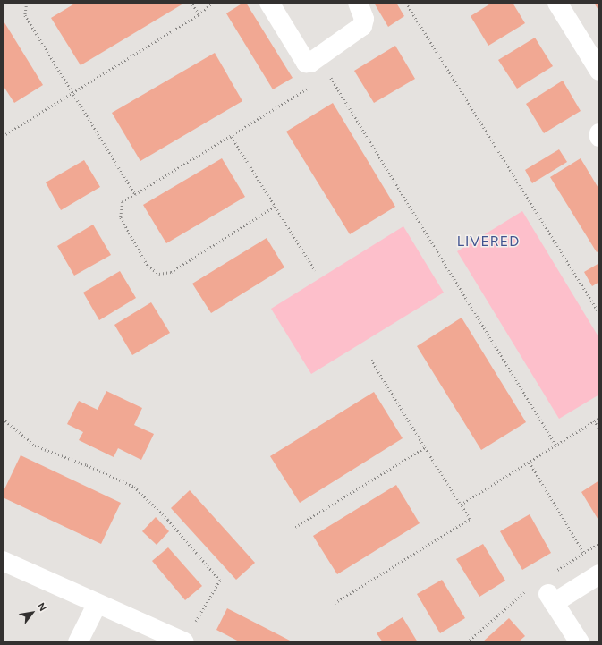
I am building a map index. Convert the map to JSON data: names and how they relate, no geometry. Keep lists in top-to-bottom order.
{
  "districts": ["LIVERED"],
  "north": "top right"
}
